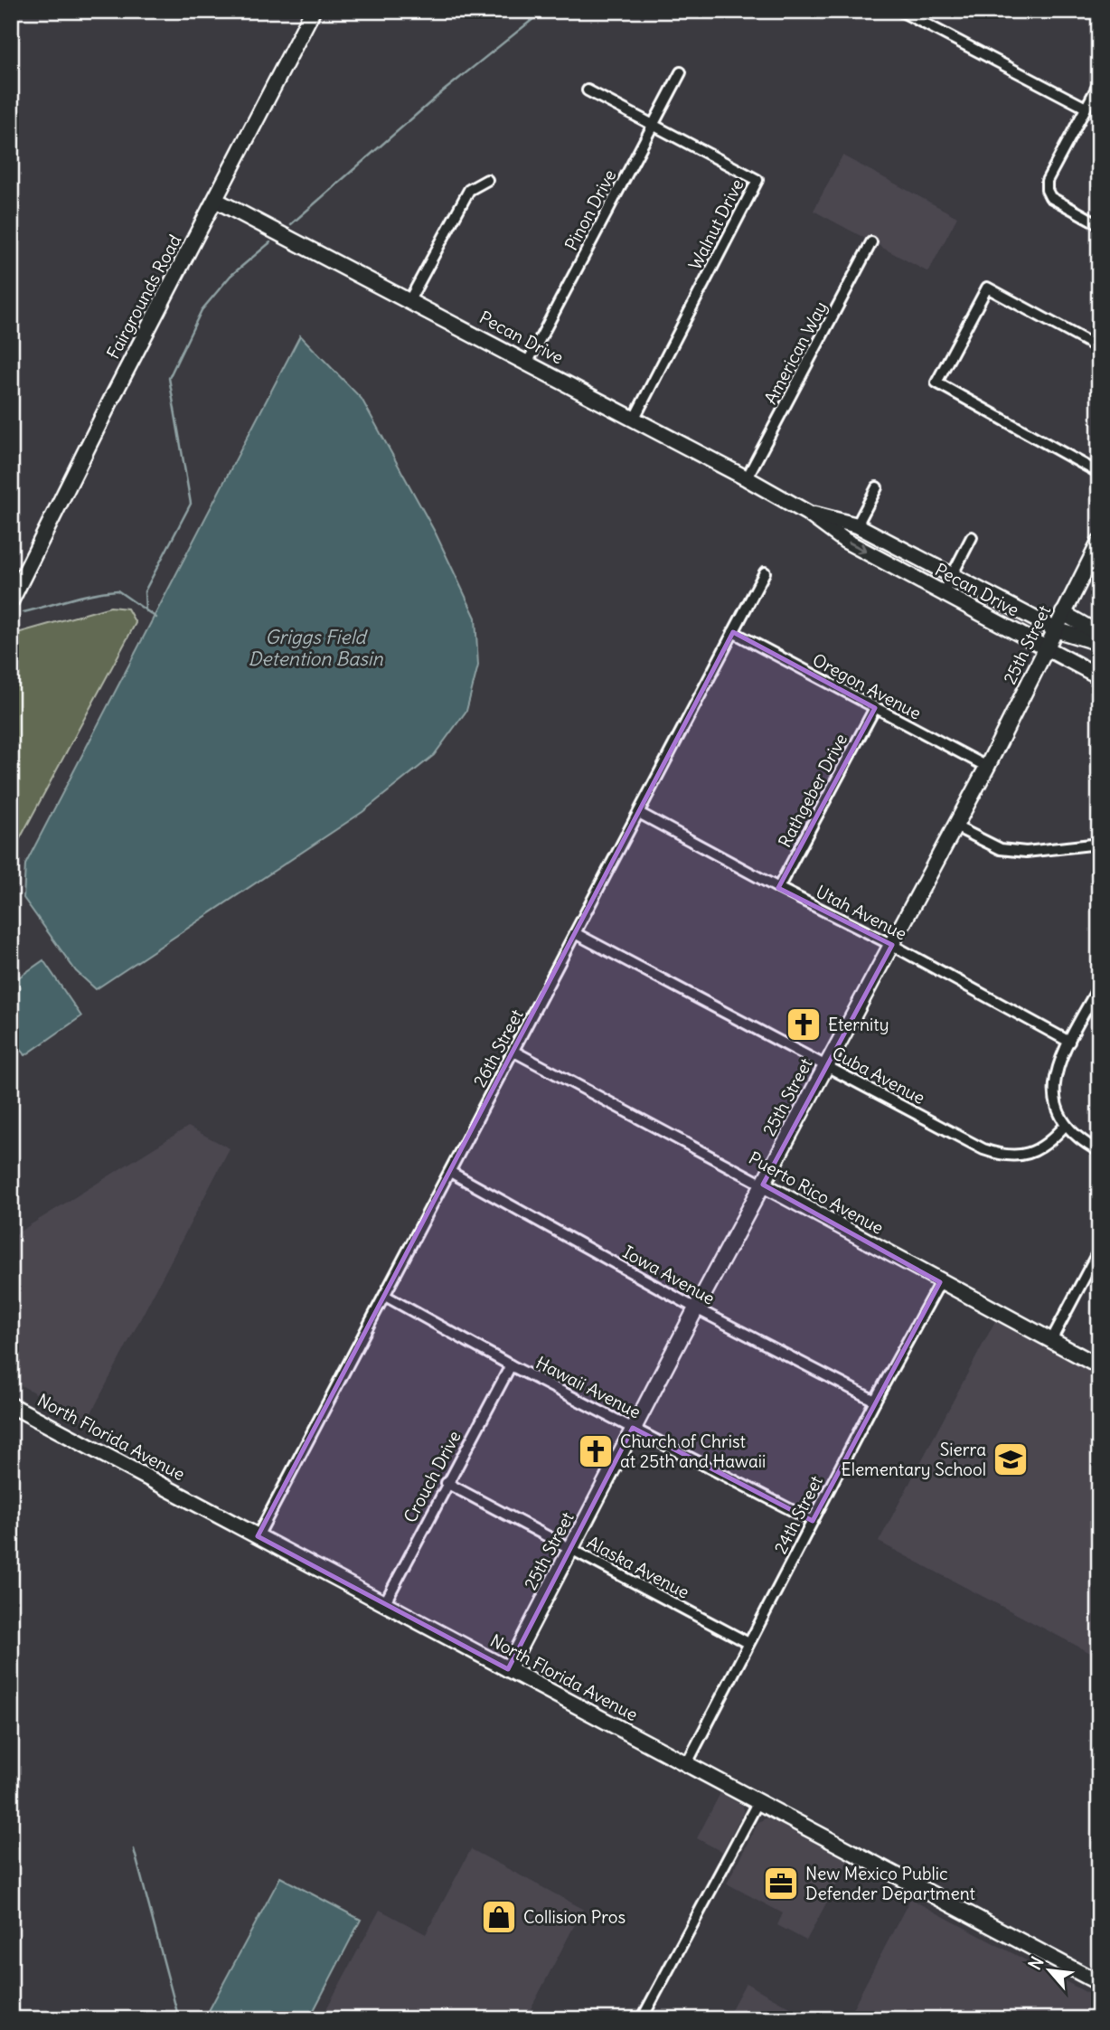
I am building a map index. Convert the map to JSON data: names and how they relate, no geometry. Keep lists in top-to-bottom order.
{
  "streets": {
    "main road": [
      "Fairgrounds Road",
      "Pecan Drive",
      "25th Street",
      "Puerto Rico Avenue",
      "North Florida Avenue"
    ],
    "street": [
      "Pinon Drive",
      "Walnut Drive",
      "American Way",
      "Oregon Avenue",
      "Rathgeber Drive",
      "Utah Avenue",
      "26th Street",
      "Cuba Avenue",
      "Iowa Avenue",
      "Hawaii Avenue",
      "Crouch Drive",
      "24th Street",
      "Alaska Avenue"
    ]
  },
  "crossings": [
    ["Pinon Drive", "Walnut Drive"],
    ["Pinon Drive", "Pecan Drive"],
    ["Walnut Drive", "Pecan Drive"],
    ["Fairgrounds Road", "Pecan Drive"],
    ["Pecan Drive", "American Way"],
    ["Pecan Drive", "25th Street"],
    ["25th Street", "Oregon Avenue"],
    ["25th Street", "Utah Avenue"],
    ["25th Street", "Cuba Avenue"],
    ["25th Street", "Puerto Rico Avenue"],
    ["25th Street", "Iowa Avenue"],
    ["25th Street", "Hawaii Avenue"],
    ["25th Street", "North Florida Avenue"],
    ["25th Street", "Alaska Avenue"],
    ["Oregon Avenue", "Rathgeber Drive"],
    ["Oregon Avenue", "26th Street"],
    ["Rathgeber Drive", "Utah Avenue"],
    ["Utah Avenue", "26th Street"],
    ["26th Street", "Cuba Avenue"],
    ["26th Street", "Puerto Rico Avenue"],
    ["26th Street", "Iowa Avenue"],
    ["26th Street", "Hawaii Avenue"],
    ["26th Street", "North Florida Avenue"],
    ["Puerto Rico Avenue", "24th Street"],
    ["Iowa Avenue", "24th Street"],
    ["Hawaii Avenue", "Crouch Drive"],
    ["Hawaii Avenue", "24th Street"],
    ["North Florida Avenue", "Crouch Drive"],
    ["North Florida Avenue", "24th Street"],
    ["Crouch Drive", "Alaska Avenue"],
    ["24th Street", "Alaska Avenue"]
  ],
  "water": ["Griggs Field Detention Basin"],
  "places": {
    "church": ["Eternity", "Church of Christ at 25th and Hawaii"],
    "school or university": ["Sierra Elementary School"],
    "office": ["New Mexico Public Defender Department"],
    "shop": ["Collision Pros"]
  },
  "north": "top left"
}
